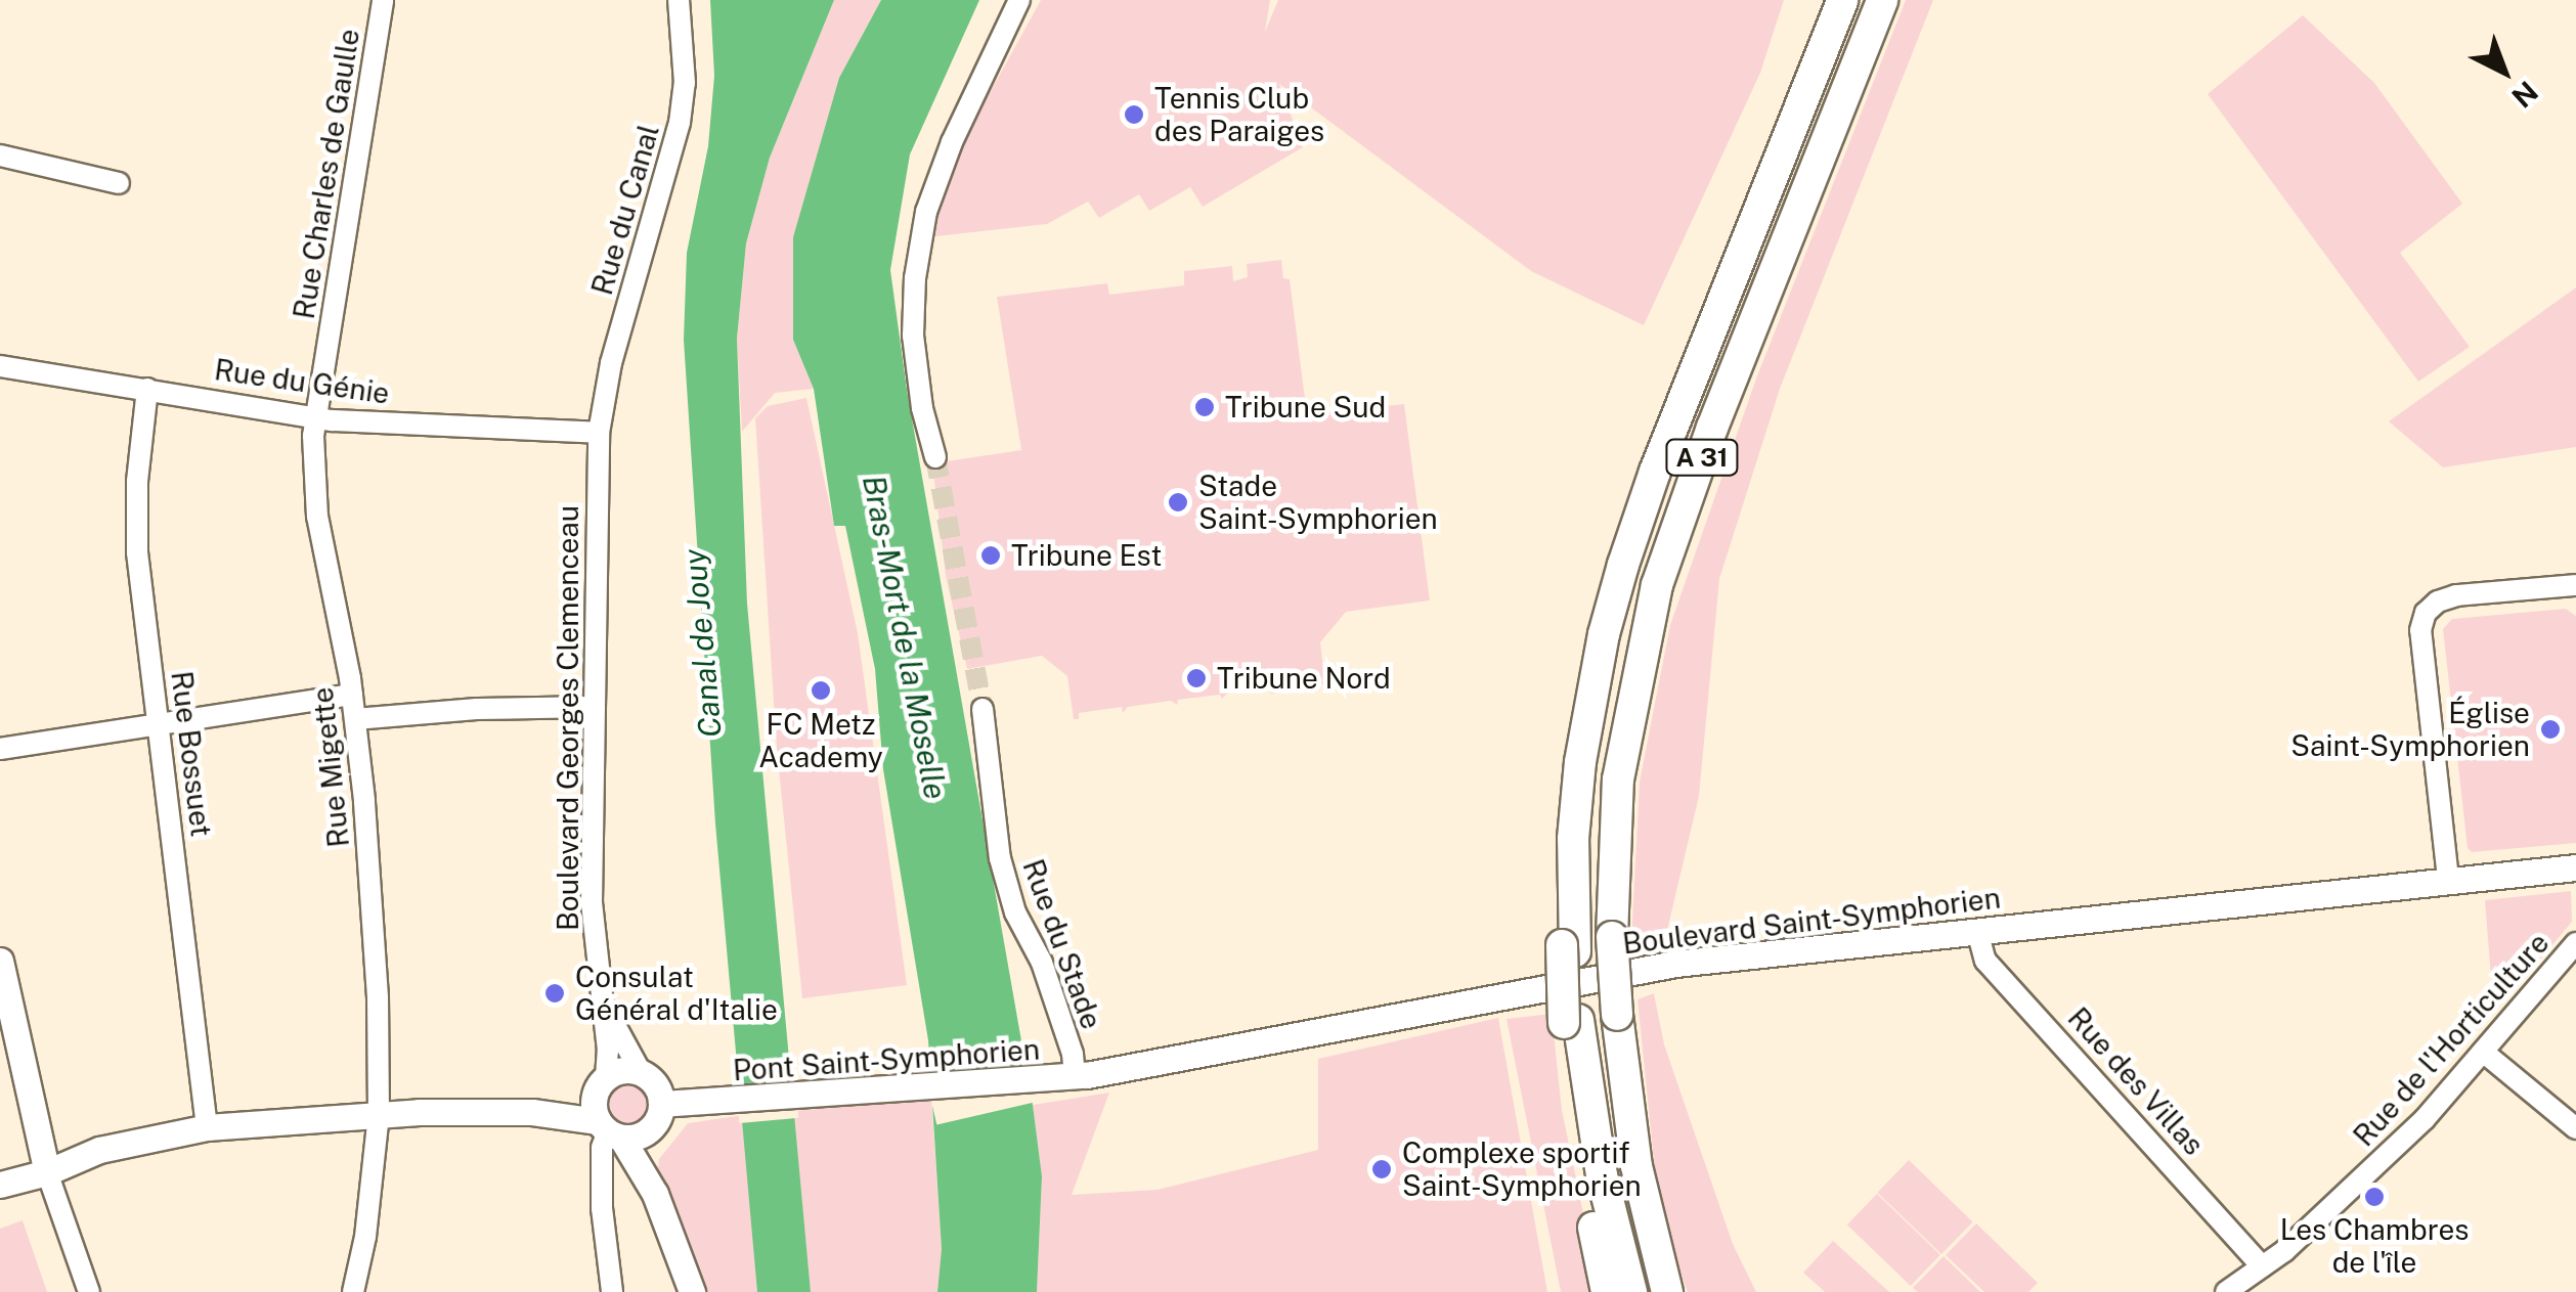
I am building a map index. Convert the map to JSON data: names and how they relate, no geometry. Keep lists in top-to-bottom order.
{
  "streets": {
    "highway": ["A 31"],
    "main road": ["Boulevard Saint-Symphorien", "Pont Saint-Symphorien"],
    "street": [
      "Rue Charles de Gaulle",
      "Rue du Canal",
      "Rue du Génie",
      "Boulevard Georges Clemenceau",
      "Rue Bossuet",
      "Rue Migette",
      "Rue du Stade",
      "Rue de l'Horticulture",
      "Rue des Villas"
    ]
  },
  "crossings": [
    ["Rue Charles de Gaulle", "Rue du Génie"],
    ["Rue Charles de Gaulle", "Rue Migette"],
    ["Rue du Canal", "Rue du Génie"],
    ["Rue du Canal", "Boulevard Georges Clemenceau"],
    ["Rue du Génie", "Boulevard Georges Clemenceau"],
    ["Rue du Génie", "Rue Bossuet"],
    ["Rue du Génie", "Rue Migette"],
    ["Boulevard Georges Clemenceau", "Pont Saint-Symphorien"],
    ["Boulevard Saint-Symphorien", "Rue du Stade"],
    ["Boulevard Saint-Symphorien", "Pont Saint-Symphorien"],
    ["Boulevard Saint-Symphorien", "Rue des Villas"],
    ["Rue du Stade", "Pont Saint-Symphorien"],
    ["Rue de l'Horticulture", "Rue des Villas"]
  ],
  "water": ["Bras-Mort de la Moselle", "Canal de Jouy"],
  "places": [
    "Tennis Club des Paraiges",
    "Tribune Sud",
    "Stade Saint-Symphorien",
    "Tribune Est",
    "Tribune Nord",
    "FC Metz Academy",
    "Église Saint-Symphorien",
    "Consulat Général d'Italie",
    "Complexe sportif Saint-Symphorien",
    "Les Chambres de l'île"
  ],
  "north": "bottom right"
}
